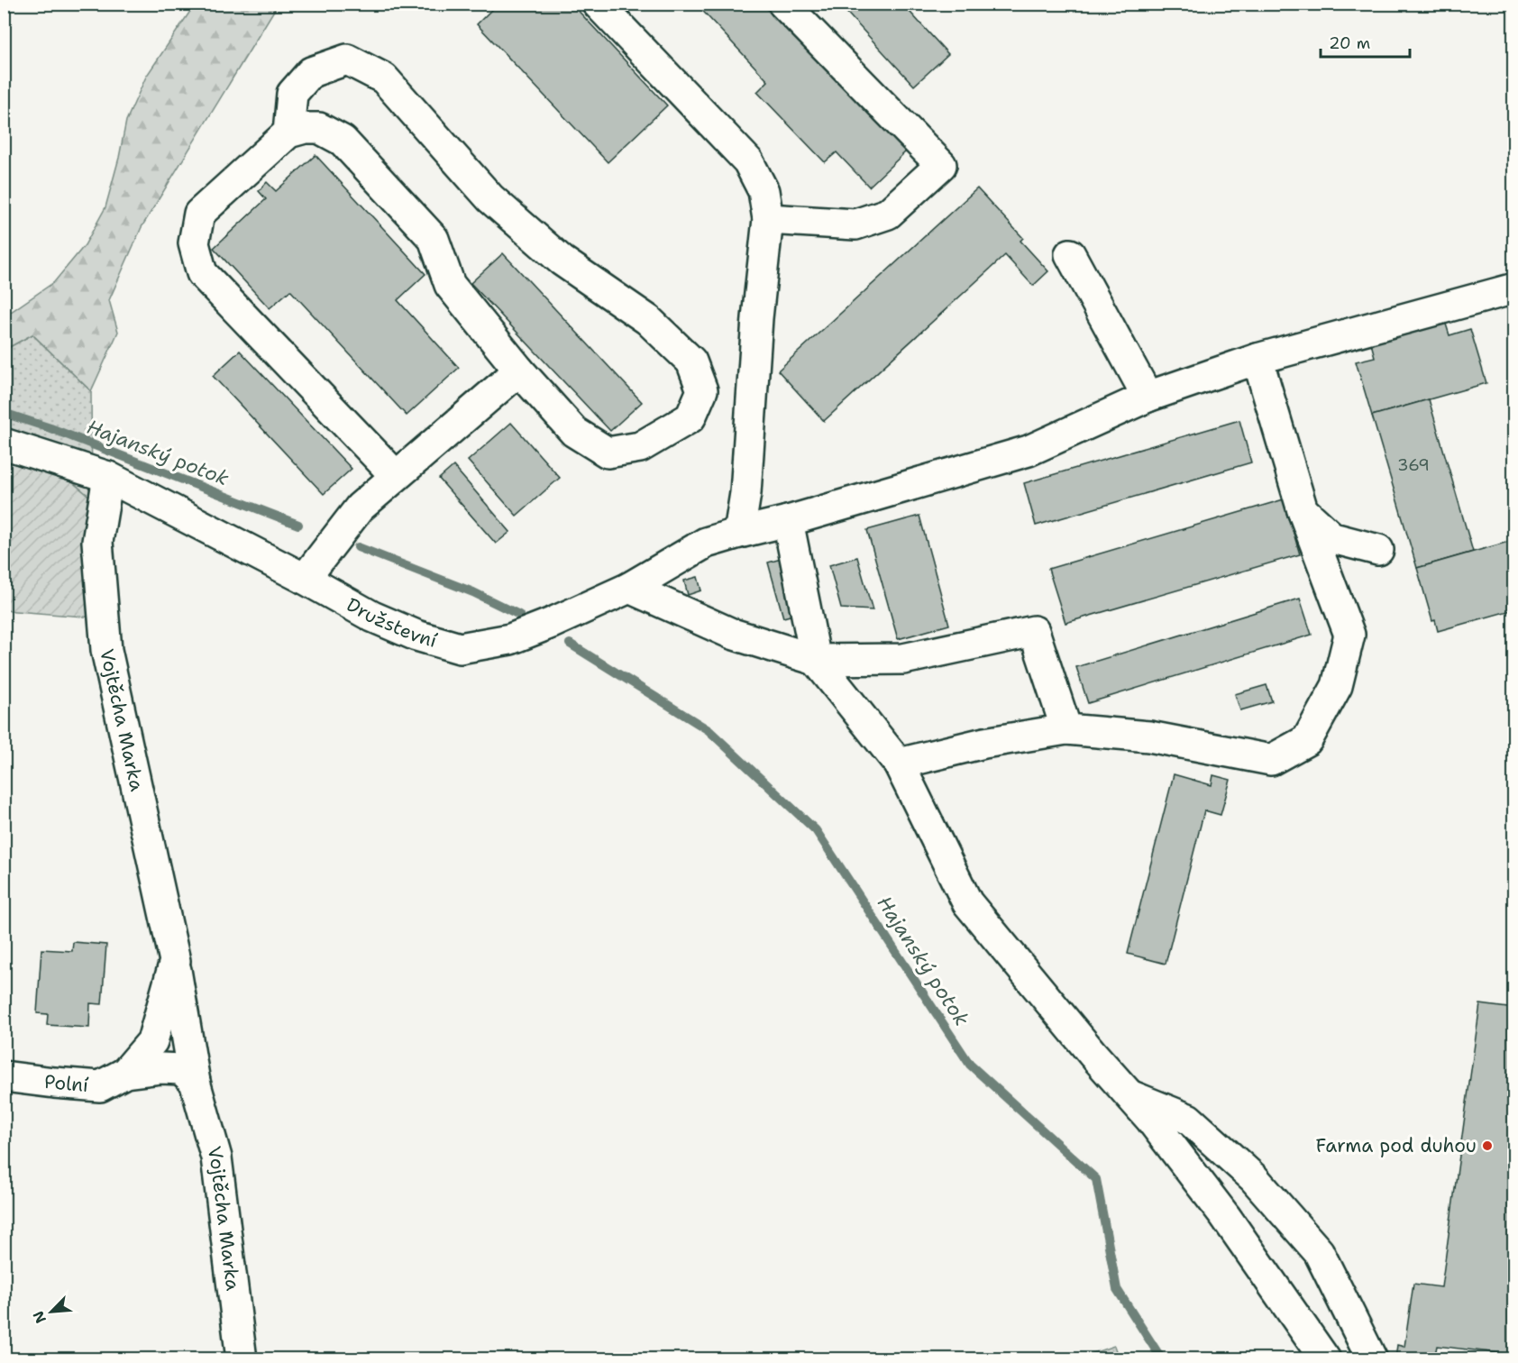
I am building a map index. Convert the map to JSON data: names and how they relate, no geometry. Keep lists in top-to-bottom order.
{
  "streets": {
    "street": ["Družstevní", "Vojtěcha Marka", "Polní"]
  },
  "crossings": [
    ["Družstevní", "Vojtěcha Marka"],
    ["Vojtěcha Marka", "Polní"]
  ],
  "water": ["Hajanský potok"],
  "places": ["Farma pod duhou"],
  "house_numbers": ["369"],
  "scale_bar": "20 m",
  "north": "bottom left"
}
